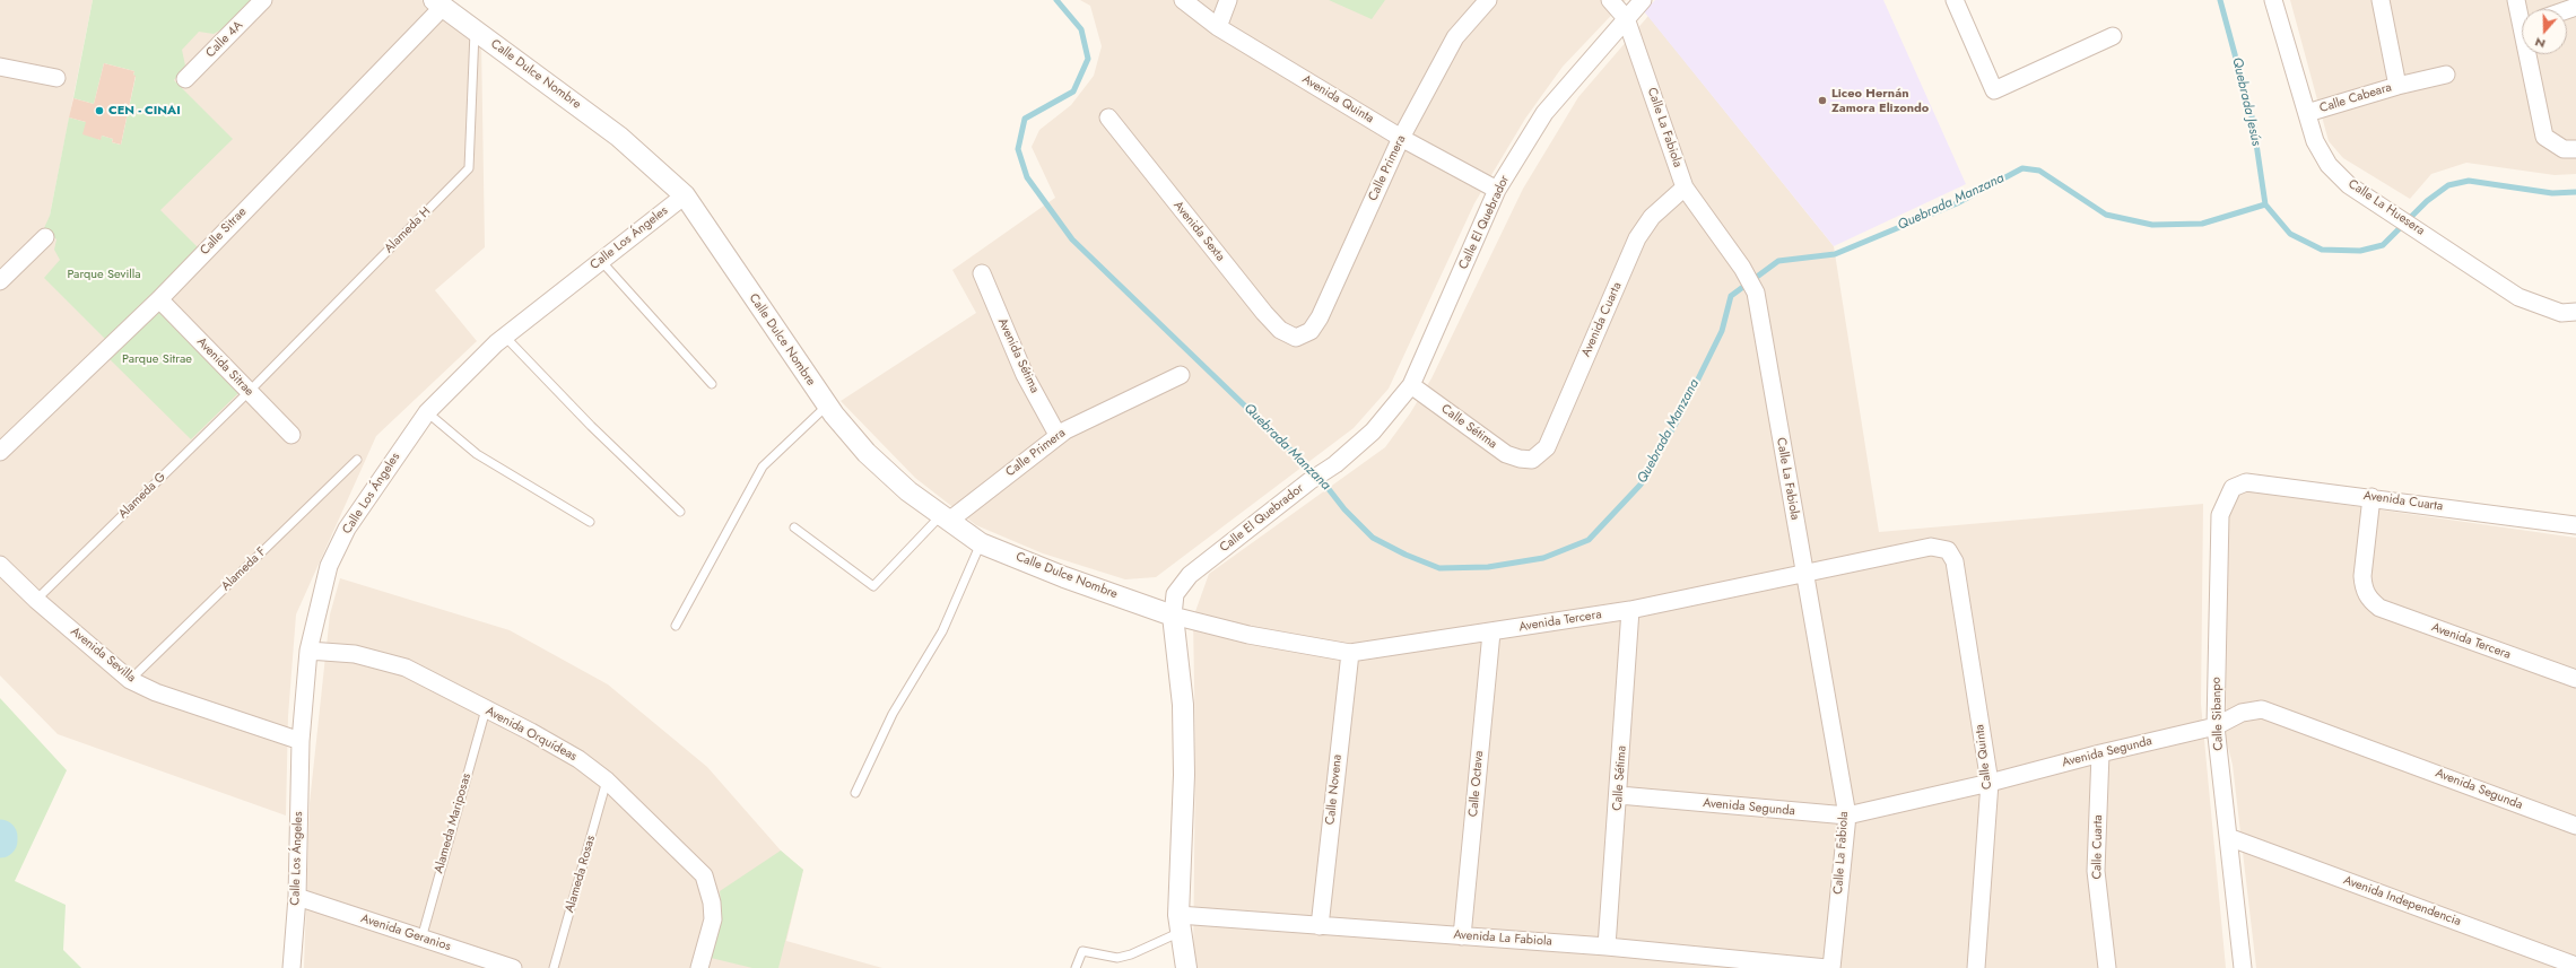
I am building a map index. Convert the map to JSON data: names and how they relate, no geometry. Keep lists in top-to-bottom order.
{
  "streets": {
    "street": [
      "Calle 4A",
      "Calle Dulce Nombre",
      "Calle Cabeara",
      "Avenida Quinta",
      "Calle La Fabiola",
      "Calle Primera",
      "Calle La Huesera",
      "Calle El Quebrador",
      "Calle Sitrae",
      "Avenida Sexta",
      "Calle Los Ángeles",
      "Avenida Cuarta",
      "Avenida Sétima",
      "Avenida Sitrae",
      "Calle Sétima",
      "Avenida Tercera",
      "Avenida Sevilla",
      "Calle Sibanpo",
      "Avenida Orquídeas",
      "Avenida Segunda",
      "Calle Quinta",
      "Calle Octava",
      "Calle Novena",
      "Calle Cuarta",
      "Avenida Independencia",
      "Avenida Geranios",
      "Avenida La Fabiola"
    ],
    "lane": [
      "Alameda H",
      "Alameda G",
      "Alameda F",
      "Alameda Mariposas",
      "Alameda Rosas"
    ]
  },
  "crossings": [
    ["Calle Dulce Nombre", "Calle Primera"],
    ["Calle Dulce Nombre", "Calle El Quebrador"],
    ["Calle Dulce Nombre", "Alameda H"],
    ["Calle Dulce Nombre", "Calle Sitrae"],
    ["Calle Dulce Nombre", "Calle Los Ángeles"],
    ["Calle Dulce Nombre", "Avenida Tercera"],
    ["Calle Cabeara", "Calle La Huesera"],
    ["Avenida Quinta", "Calle Primera"],
    ["Avenida Quinta", "Calle El Quebrador"],
    ["Calle La Fabiola", "Calle El Quebrador"],
    ["Calle La Fabiola", "Avenida Cuarta"],
    ["Calle La Fabiola", "Avenida Tercera"],
    ["Calle La Fabiola", "Avenida Segunda"],
    ["Calle Primera", "Avenida Sexta"],
    ["Calle Primera", "Avenida Sétima"],
    ["Calle El Quebrador", "Calle Sétima"],
    ["Calle El Quebrador", "Avenida Tercera"],
    ["Calle El Quebrador", "Avenida La Fabiola"],
    ["Alameda H", "Avenida Sitrae"],
    ["Alameda H", "Alameda G"],
    ["Calle Sitrae", "Avenida Sitrae"],
    ["Calle Los Ángeles", "Avenida Sevilla"],
    ["Calle Los Ángeles", "Avenida Orquídeas"],
    ["Calle Los Ángeles", "Avenida Geranios"],
    ["Avenida Cuarta", "Calle Sétima"],
    ["Avenida Cuarta", "Avenida Tercera"],
    ["Avenida Cuarta", "Calle Sibanpo"],
    ["Avenida Sitrae", "Alameda G"],
    ["Calle Sétima", "Avenida Tercera"],
    ["Calle Sétima", "Avenida Segunda"],
    ["Calle Sétima", "Avenida La Fabiola"],
    ["Alameda G", "Avenida Sevilla"],
    ["Alameda F", "Avenida Sevilla"],
    ["Avenida Tercera", "Calle Quinta"],
    ["Avenida Tercera", "Calle Octava"],
    ["Avenida Tercera", "Calle Novena"],
    ["Calle Sibanpo", "Avenida Segunda"],
    ["Calle Sibanpo", "Avenida Independencia"],
    ["Avenida Orquídeas", "Alameda Mariposas"],
    ["Avenida Orquídeas", "Alameda Rosas"],
    ["Avenida Segunda", "Calle Quinta"],
    ["Avenida Segunda", "Calle Cuarta"],
    ["Calle Octava", "Avenida La Fabiola"],
    ["Calle Novena", "Avenida La Fabiola"],
    ["Alameda Mariposas", "Avenida Geranios"]
  ],
  "water": ["Quebrada Jesús", "Quebrada Manzana"],
  "parks": ["Parque Sevilla", "Parque Sitrae"],
  "places": ["Liceo Hernán Zamora Elizondo", "CEN - CINAI"],
  "north": "bottom"
}
